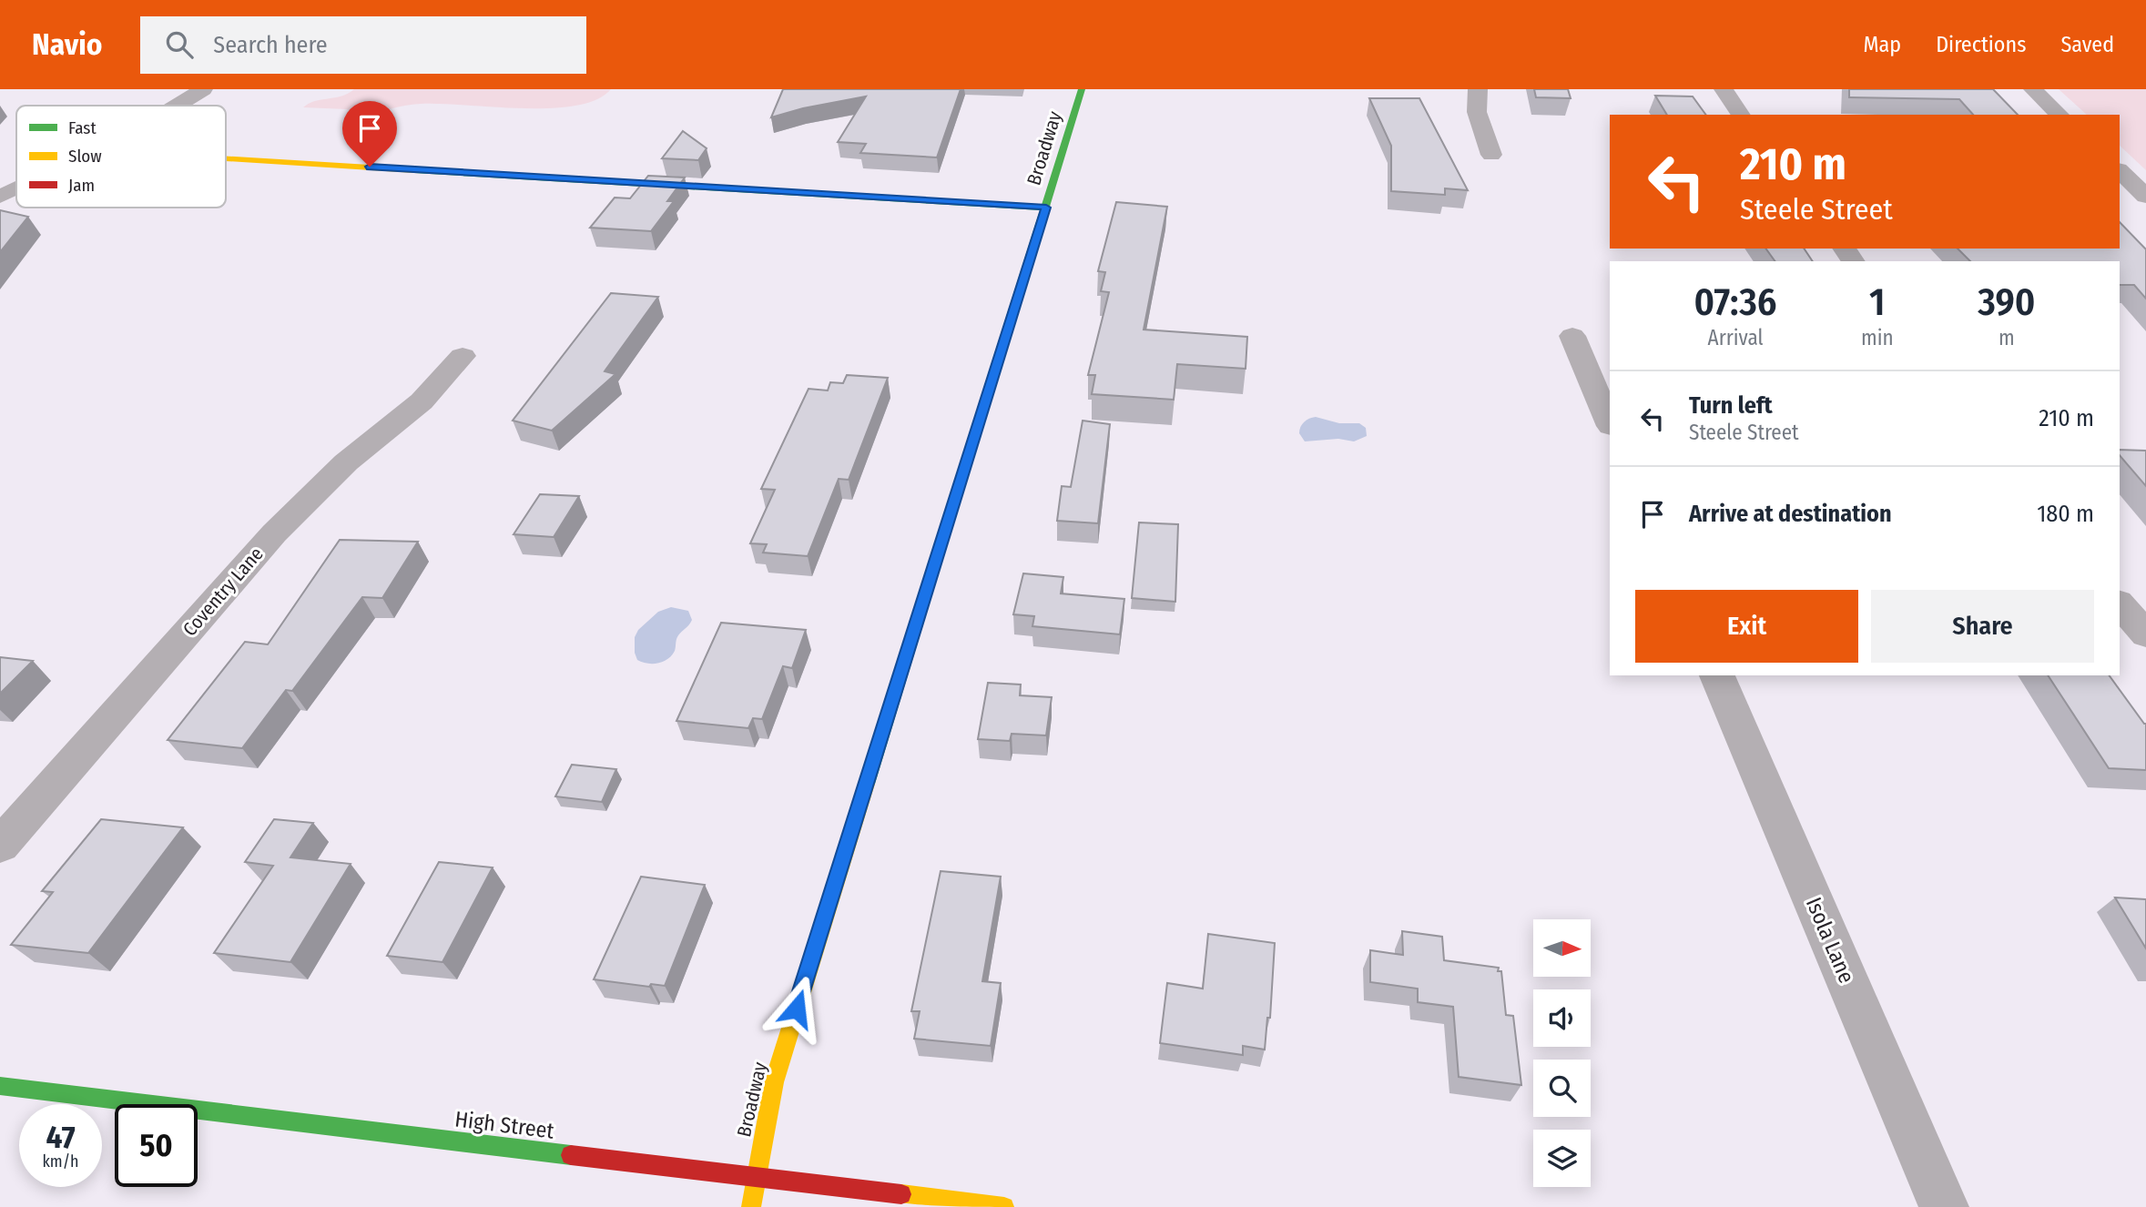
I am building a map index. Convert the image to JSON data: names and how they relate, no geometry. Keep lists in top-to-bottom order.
{
  "streets": {
    "street": [
      "Broadway",
      "Coventry Lane",
      "Isola Lane",
      "High Street"
    ]
  },
  "crossings": [
    ["Broadway", "High Street"]
  ],
  "legend": ["Fast", "Slow", "Jam"],
  "north": "right",
  "page": {
    "header": "Navio",
    "search": "Search here",
    "nav": ["Map", "Directions", "Saved"],
    "turn": ["210 m", "Steele Street"],
    "eta": [
      "07:36",
      "Arrival",
      "1",
      "min",
      "390",
      "m"
    ],
    "list": [
      {
        "name": "Turn left",
        "note": "Steele Street",
        "value": "210 m"
      },
      {
        "name": "Arrive at destination",
        "value": "180 m"
      }
    ],
    "buttons": ["Exit", "Share"],
    "speed": "47 km/h",
    "limit": "50"
  }
}
